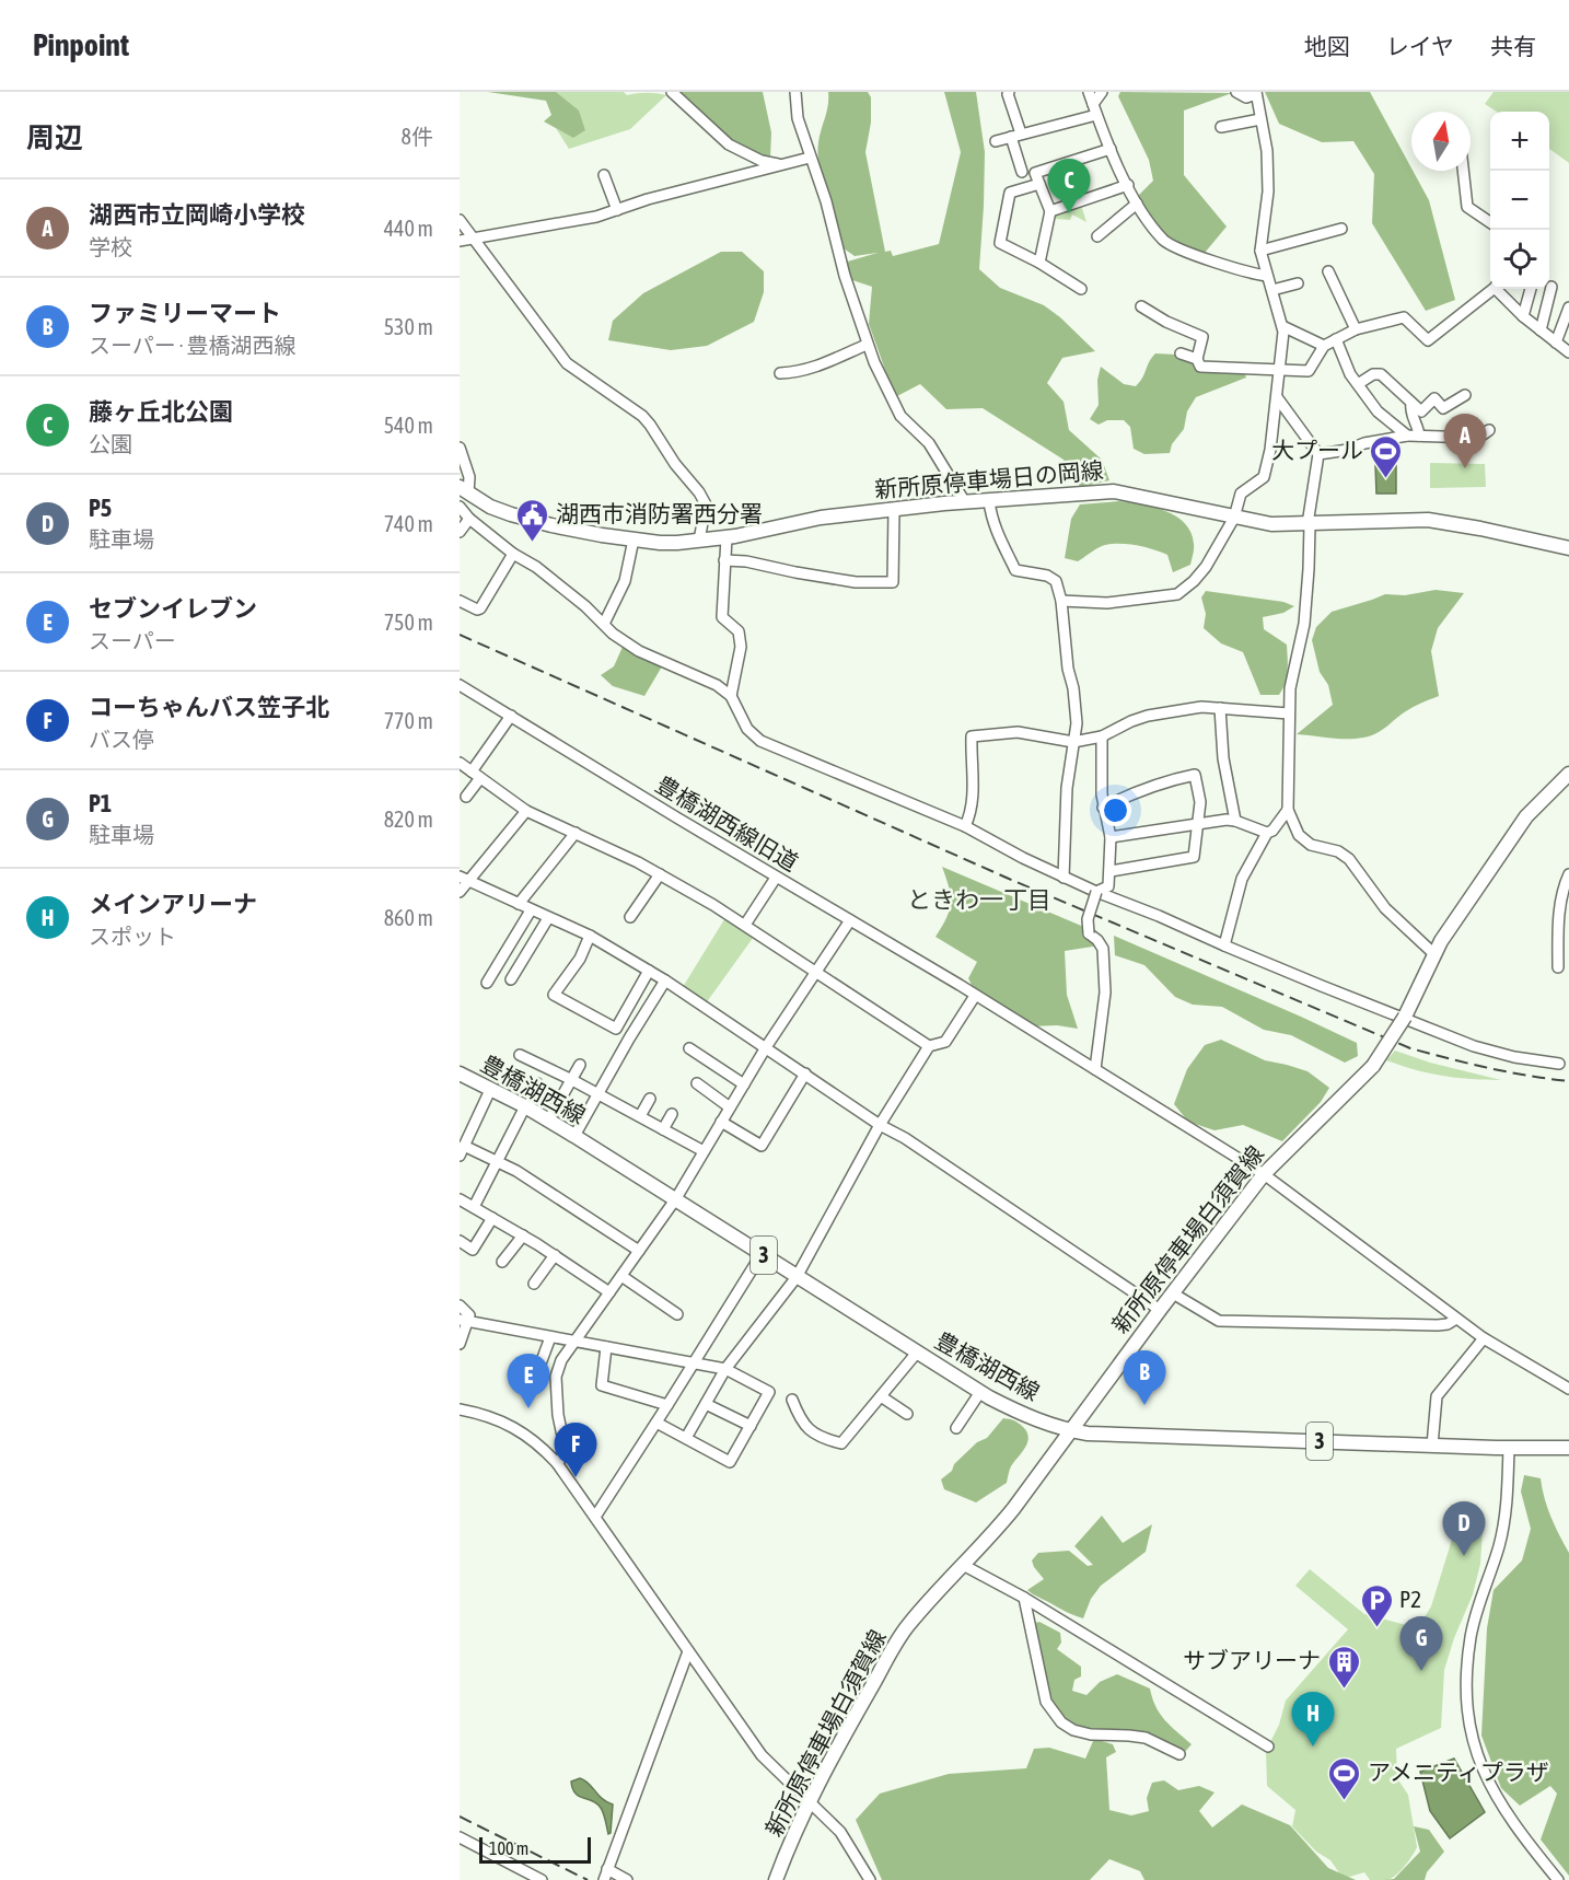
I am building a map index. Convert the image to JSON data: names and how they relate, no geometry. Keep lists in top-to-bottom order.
{
  "streets": {
    "main road": [
      "新所原停車場日の岡線",
      "豊橋湖西線",
      "新所原停車場白須賀線",
      "3"
    ],
    "street": ["豊橋湖西線旧道"]
  },
  "crossings": [
    ["豊橋湖西線旧道", "新所原停車場白須賀線"],
    ["豊橋湖西線", "新所原停車場白須賀線"]
  ],
  "districts": ["ときわ一丁目"],
  "places": {
    "sports": ["大プール", "アメニティプラザ"],
    "public building": ["湖西市消防署西分署"],
    "parking": ["P2"],
    "building": ["サブアリーナ"]
  },
  "scale_bar": "100 m",
  "north": "top",
  "page": {
    "header": "Pinpoint",
    "nav": ["地図", "レイヤ", "共有"],
    "heading": ["周辺", "8件"],
    "map_buttons": ["+", "−"],
    "pins": [
      "C",
      "A",
      "B",
      "E",
      "F",
      "D",
      "G",
      "H"
    ],
    "list": [
      {
        "mark": "A",
        "name": "湖西市立岡崎小学校",
        "note": "学校",
        "value": "440 m"
      },
      {
        "mark": "B",
        "name": "ファミリーマート",
        "note": "スーパー · 豊橋湖西線",
        "value": "530 m"
      },
      {
        "mark": "C",
        "name": "藤ヶ丘北公園",
        "note": "公園",
        "value": "540 m"
      },
      {
        "mark": "D",
        "name": "P5",
        "note": "駐車場",
        "value": "740 m"
      },
      {
        "mark": "E",
        "name": "セブンイレブン",
        "note": "スーパー",
        "value": "750 m"
      },
      {
        "mark": "F",
        "name": "コーちゃんバス笠子北",
        "note": "バス停",
        "value": "770 m"
      },
      {
        "mark": "G",
        "name": "P1",
        "note": "駐車場",
        "value": "820 m"
      },
      {
        "mark": "H",
        "name": "メインアリーナ",
        "note": "スポット",
        "value": "860 m"
      }
    ],
    "scale": "100 m"
  }
}
